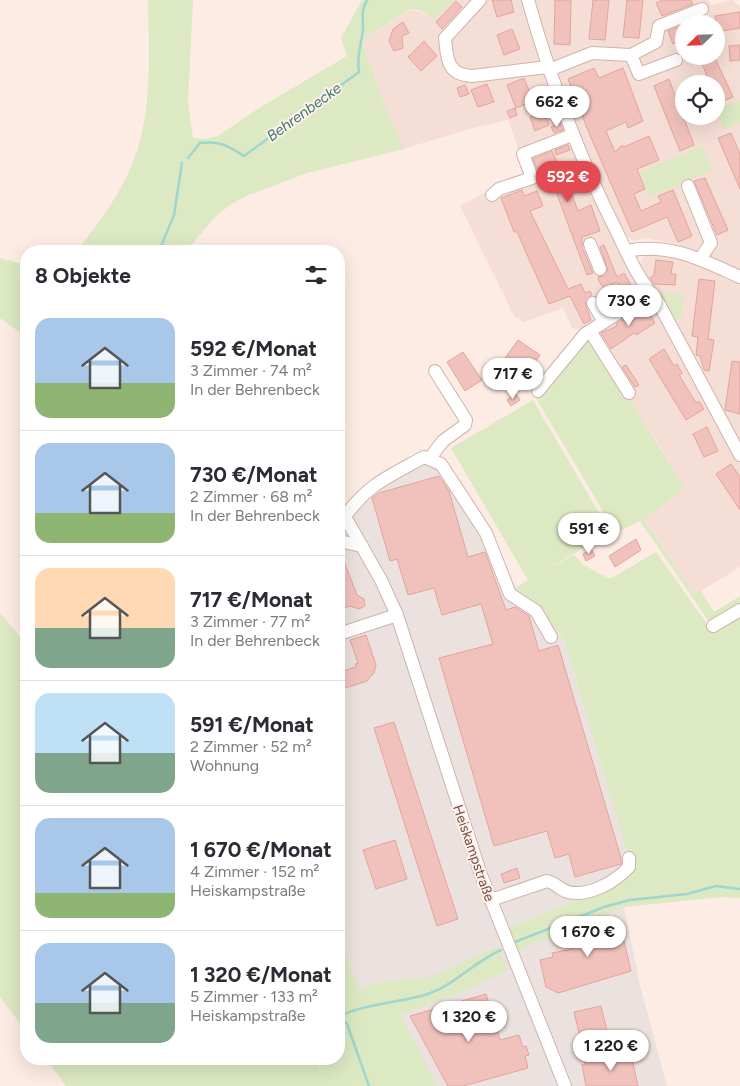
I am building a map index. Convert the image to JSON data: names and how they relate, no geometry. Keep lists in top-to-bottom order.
{
  "streets": {
    "street": ["Heiskampstraße"]
  },
  "water": ["Behrenbecke"],
  "north": "bottom left",
  "page": {
    "price": [
      "662 €",
      "592 €",
      "730 €",
      "717 €",
      "591 €",
      "1 670 €",
      "1 320 €",
      "1 220 €"
    ],
    "heading": "8 Objekte",
    "list": [
      {
        "name": "592 €/Monat",
        "note": "3 Zimmer · 74 m² · In der Behrenbeck"
      },
      {
        "name": "730 €/Monat",
        "note": "2 Zimmer · 68 m² · In der Behrenbeck"
      },
      {
        "name": "717 €/Monat",
        "note": "3 Zimmer · 77 m² · In der Behrenbeck"
      },
      {
        "name": "591 €/Monat",
        "note": "2 Zimmer · 52 m² · Wohnung"
      },
      {
        "name": "1 670 €/Monat",
        "note": "4 Zimmer · 152 m² · Heiskampstraße"
      },
      {
        "name": "1 320 €/Monat",
        "note": "5 Zimmer · 133 m² · Heiskampstraße"
      }
    ]
  }
}
